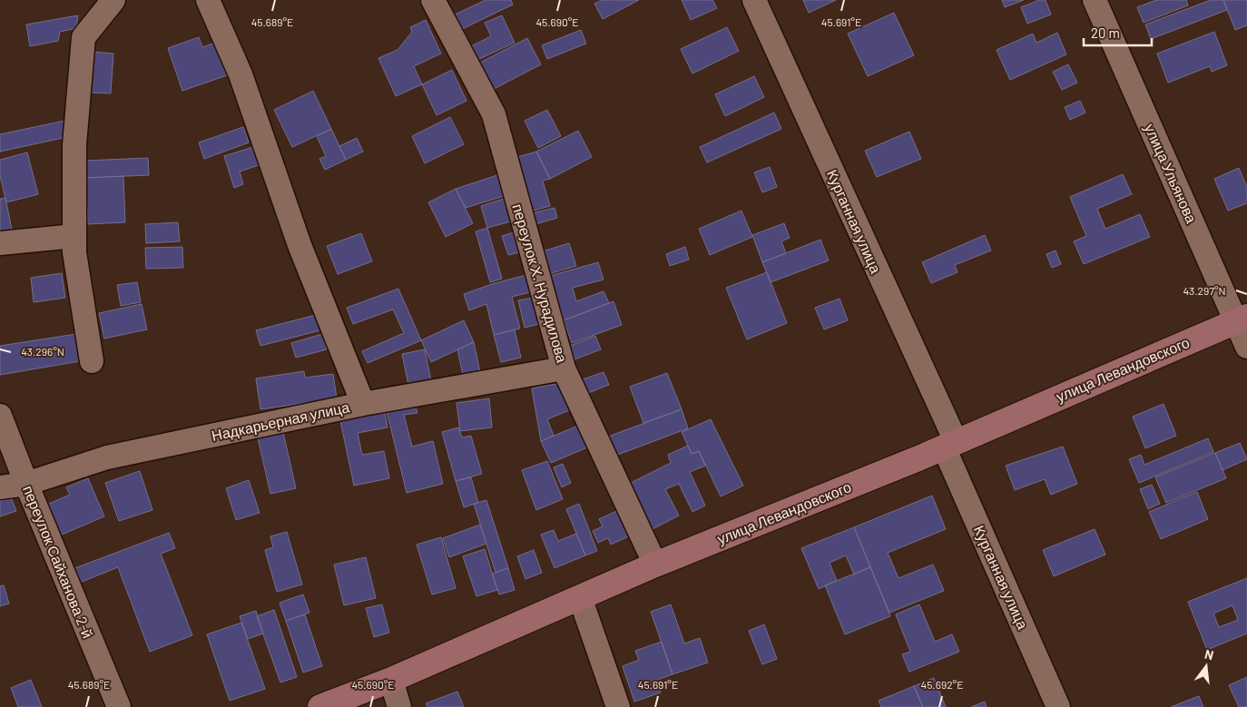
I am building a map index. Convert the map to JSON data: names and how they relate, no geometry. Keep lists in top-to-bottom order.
{
  "streets": {
    "street": [
      "улица Ульянова",
      "Курганная улица",
      "переулок Х. Нурадилова",
      "улица Левандовского",
      "Надкарьерная улица",
      "переулок Сайханова 2-й"
    ]
  },
  "crossings": [
    ["улица Ульянова", "улица Левандовского"],
    ["Курганная улица", "улица Левандовского"],
    ["переулок Х. Нурадилова", "улица Левандовского"],
    ["переулок Х. Нурадилова", "Надкарьерная улица"],
    ["Надкарьерная улица", "переулок Сайханова 2-й"]
  ],
  "scale_bar": "20 m",
  "north": "top",
  "coordinates": [
    "45.689°E",
    "45.690°E",
    "45.691°E",
    "43.297°N",
    "43.296°N",
    "45.692°E"
  ]
}
